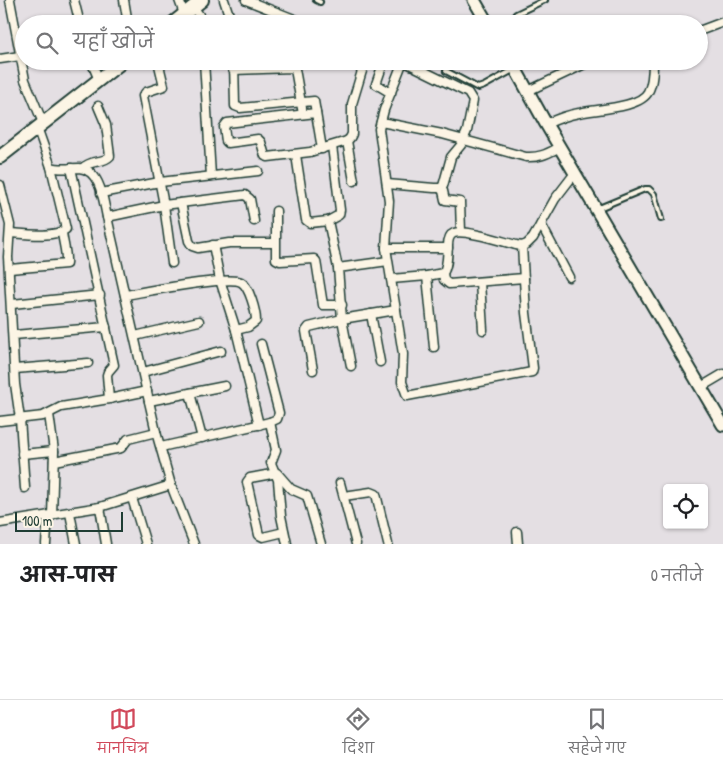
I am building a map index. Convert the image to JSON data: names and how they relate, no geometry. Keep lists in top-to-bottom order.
{
  "scale_bar": "100 m",
  "page": {
    "search": "यहाँ खोजें",
    "scale": "100 m",
    "heading": ["आस-पास", "0 नतीजे"],
    "nav": ["मानचित्र", "दिशा", "सहेजे गए"]
  }
}
